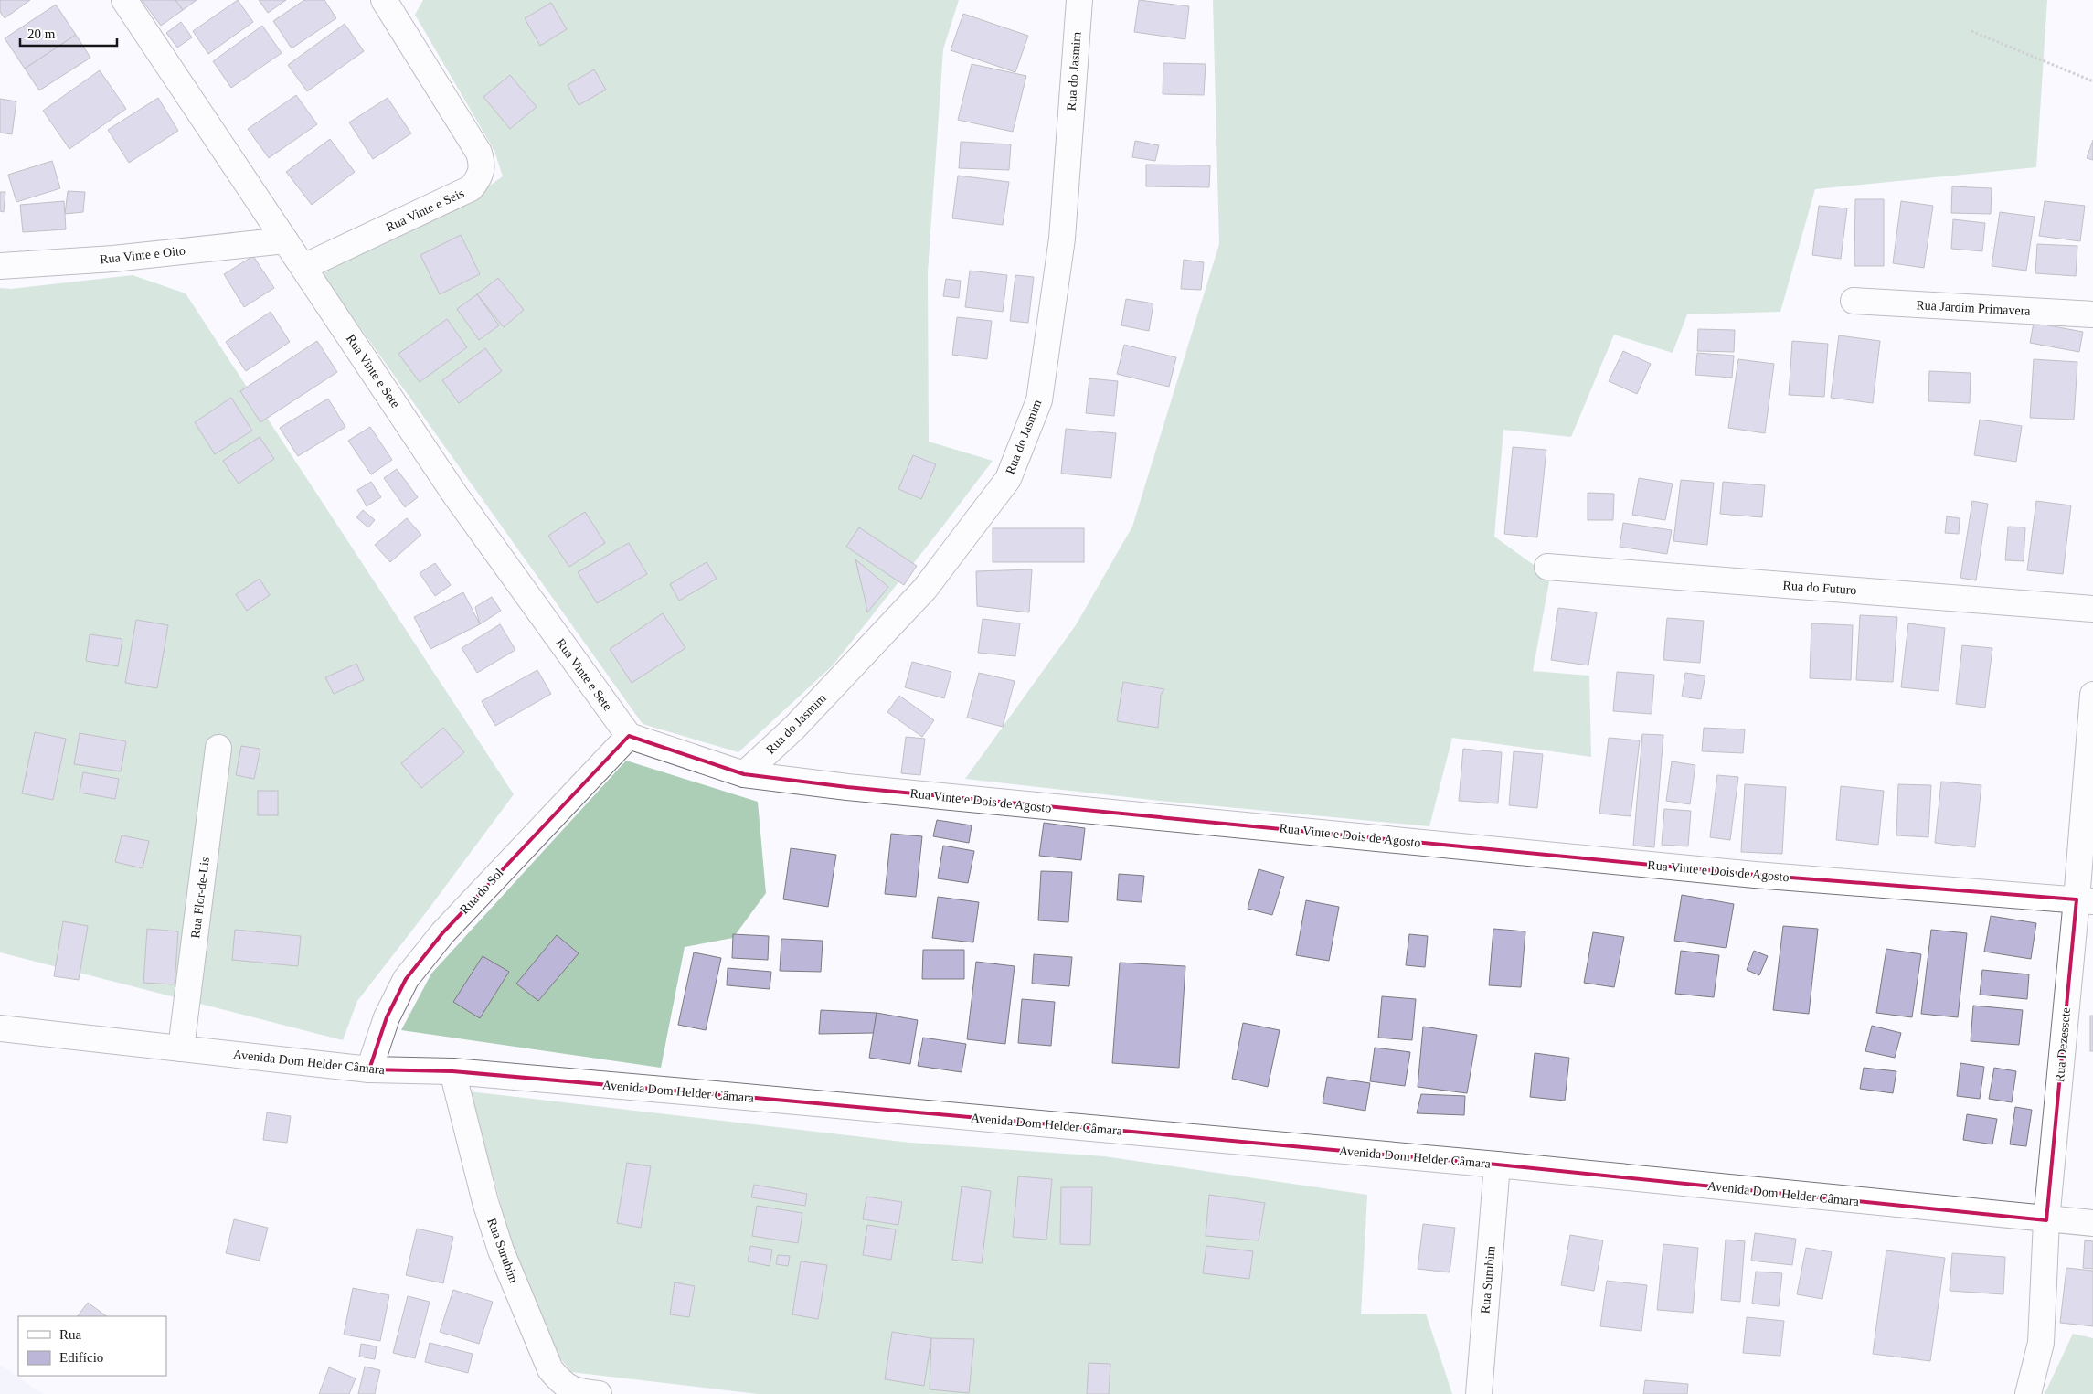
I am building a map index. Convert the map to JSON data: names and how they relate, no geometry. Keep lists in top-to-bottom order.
{
  "streets": {
    "street": [
      "Rua do Jasmim",
      "Rua Vinte e Seis",
      "Rua Vinte e Oito",
      "Rua Jardim Primavera",
      "Rua Vinte e Sete",
      "Rua do Futuro",
      "Rua Vinte e Dois de Agosto",
      "Rua do Sol",
      "Rua Flor-de-Lis",
      "Rua Dezessete",
      "Avenida Dom Helder Câmara",
      "Rua Surubim"
    ]
  },
  "crossings": [
    ["Rua do Jasmim", "Rua Vinte e Dois de Agosto"],
    ["Rua Vinte e Seis", "Rua Vinte e Sete"],
    ["Rua Vinte e Oito", "Rua Vinte e Sete"],
    ["Rua Vinte e Sete", "Rua Vinte e Dois de Agosto"],
    ["Rua Vinte e Sete", "Rua do Sol"],
    ["Rua Vinte e Dois de Agosto", "Rua do Sol"],
    ["Rua Vinte e Dois de Agosto", "Rua Dezessete"],
    ["Rua do Sol", "Avenida Dom Helder Câmara"],
    ["Rua Flor-de-Lis", "Avenida Dom Helder Câmara"],
    ["Rua Dezessete", "Avenida Dom Helder Câmara"],
    ["Avenida Dom Helder Câmara", "Rua Surubim"]
  ],
  "legend": ["Rua", "Edifício"],
  "scale_bar": "20 m"
}
